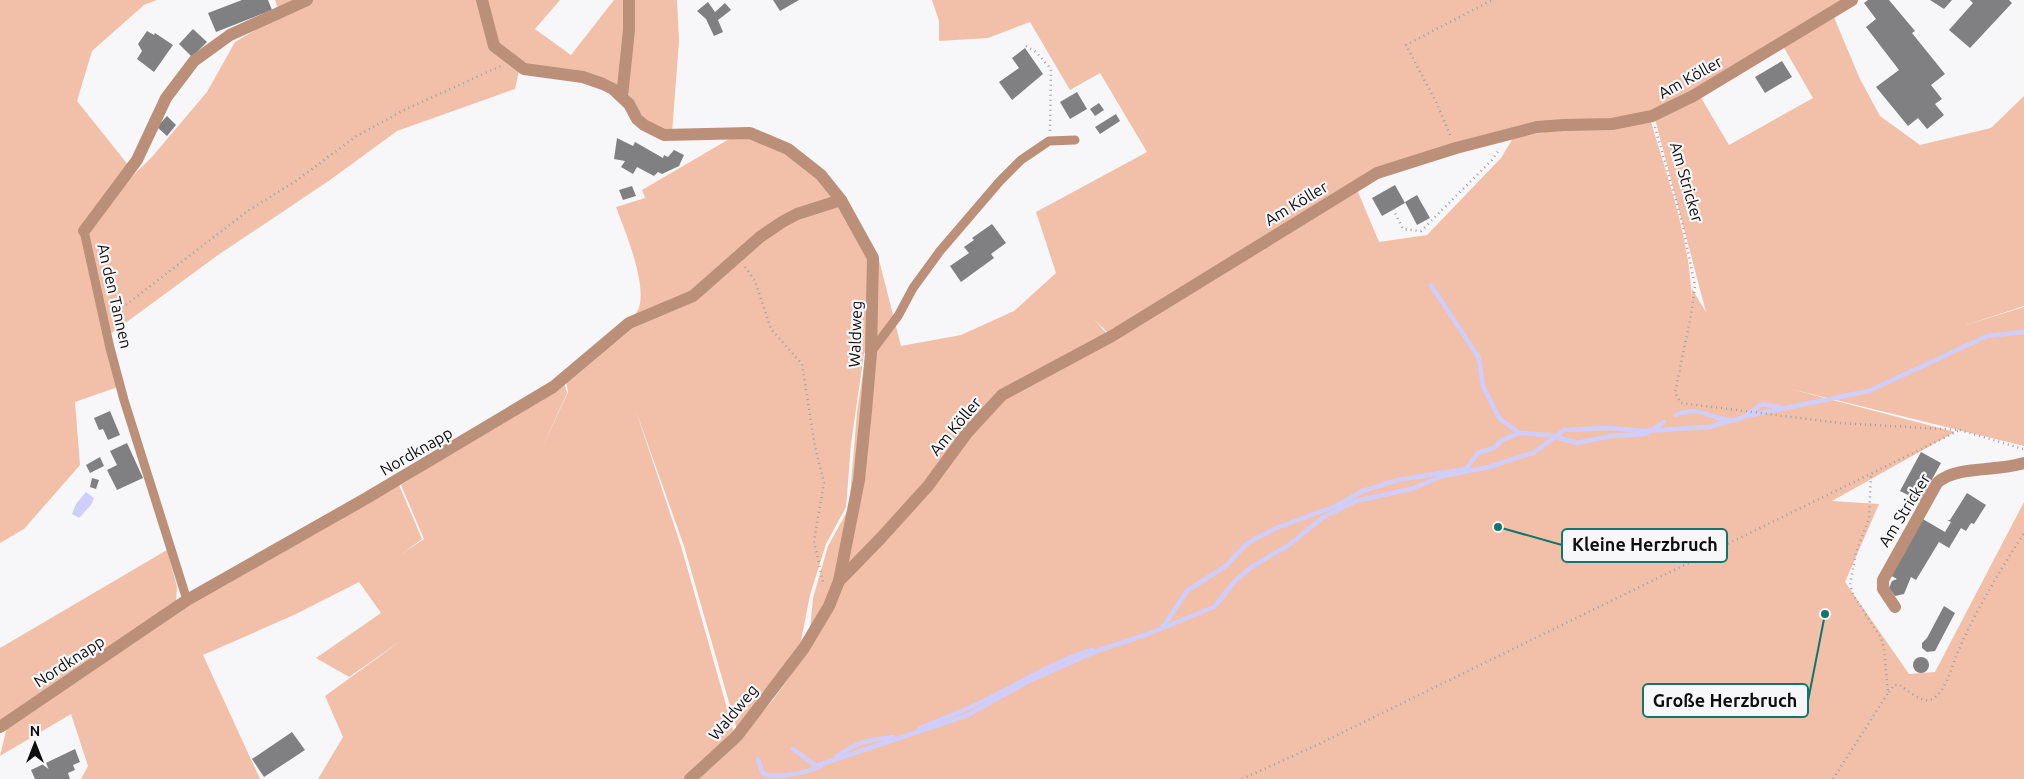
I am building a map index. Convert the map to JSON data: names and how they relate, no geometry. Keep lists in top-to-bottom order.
{
  "streets": {
    "street": [
      "Am Köller",
      "Am Stricker",
      "An den Tannen",
      "Waldweg",
      "Nordknapp"
    ]
  },
  "crossings": [
    ["Am Köller", "Am Stricker"],
    ["Am Köller", "Waldweg"],
    ["An den Tannen", "Nordknapp"],
    ["Waldweg", "Nordknapp"]
  ],
  "places": ["Kleine Herzbruch", "Große Herzbruch"],
  "north": "top"
}
